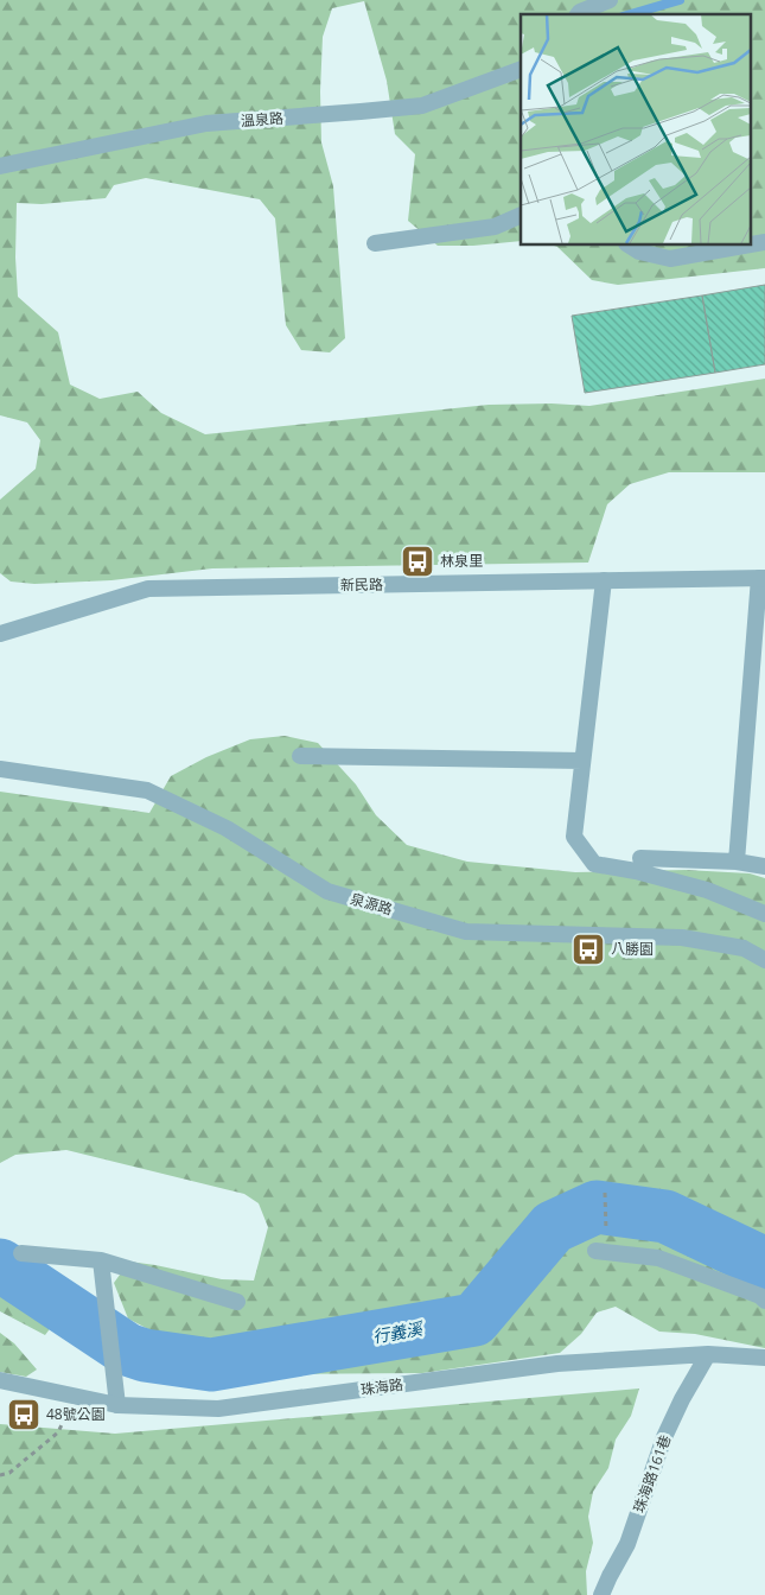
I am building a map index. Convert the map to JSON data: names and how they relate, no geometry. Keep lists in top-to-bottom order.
{
  "streets": {
    "street": [
      "溫泉路",
      "新民路",
      "泉源路",
      "珠海路",
      "珠海路161巷"
    ]
  },
  "crossings": [
    ["珠海路", "珠海路161巷"]
  ],
  "water": ["行義溪"],
  "places": {
    "bus stop": ["林泉里", "八勝園", "48號公園"]
  }
}
